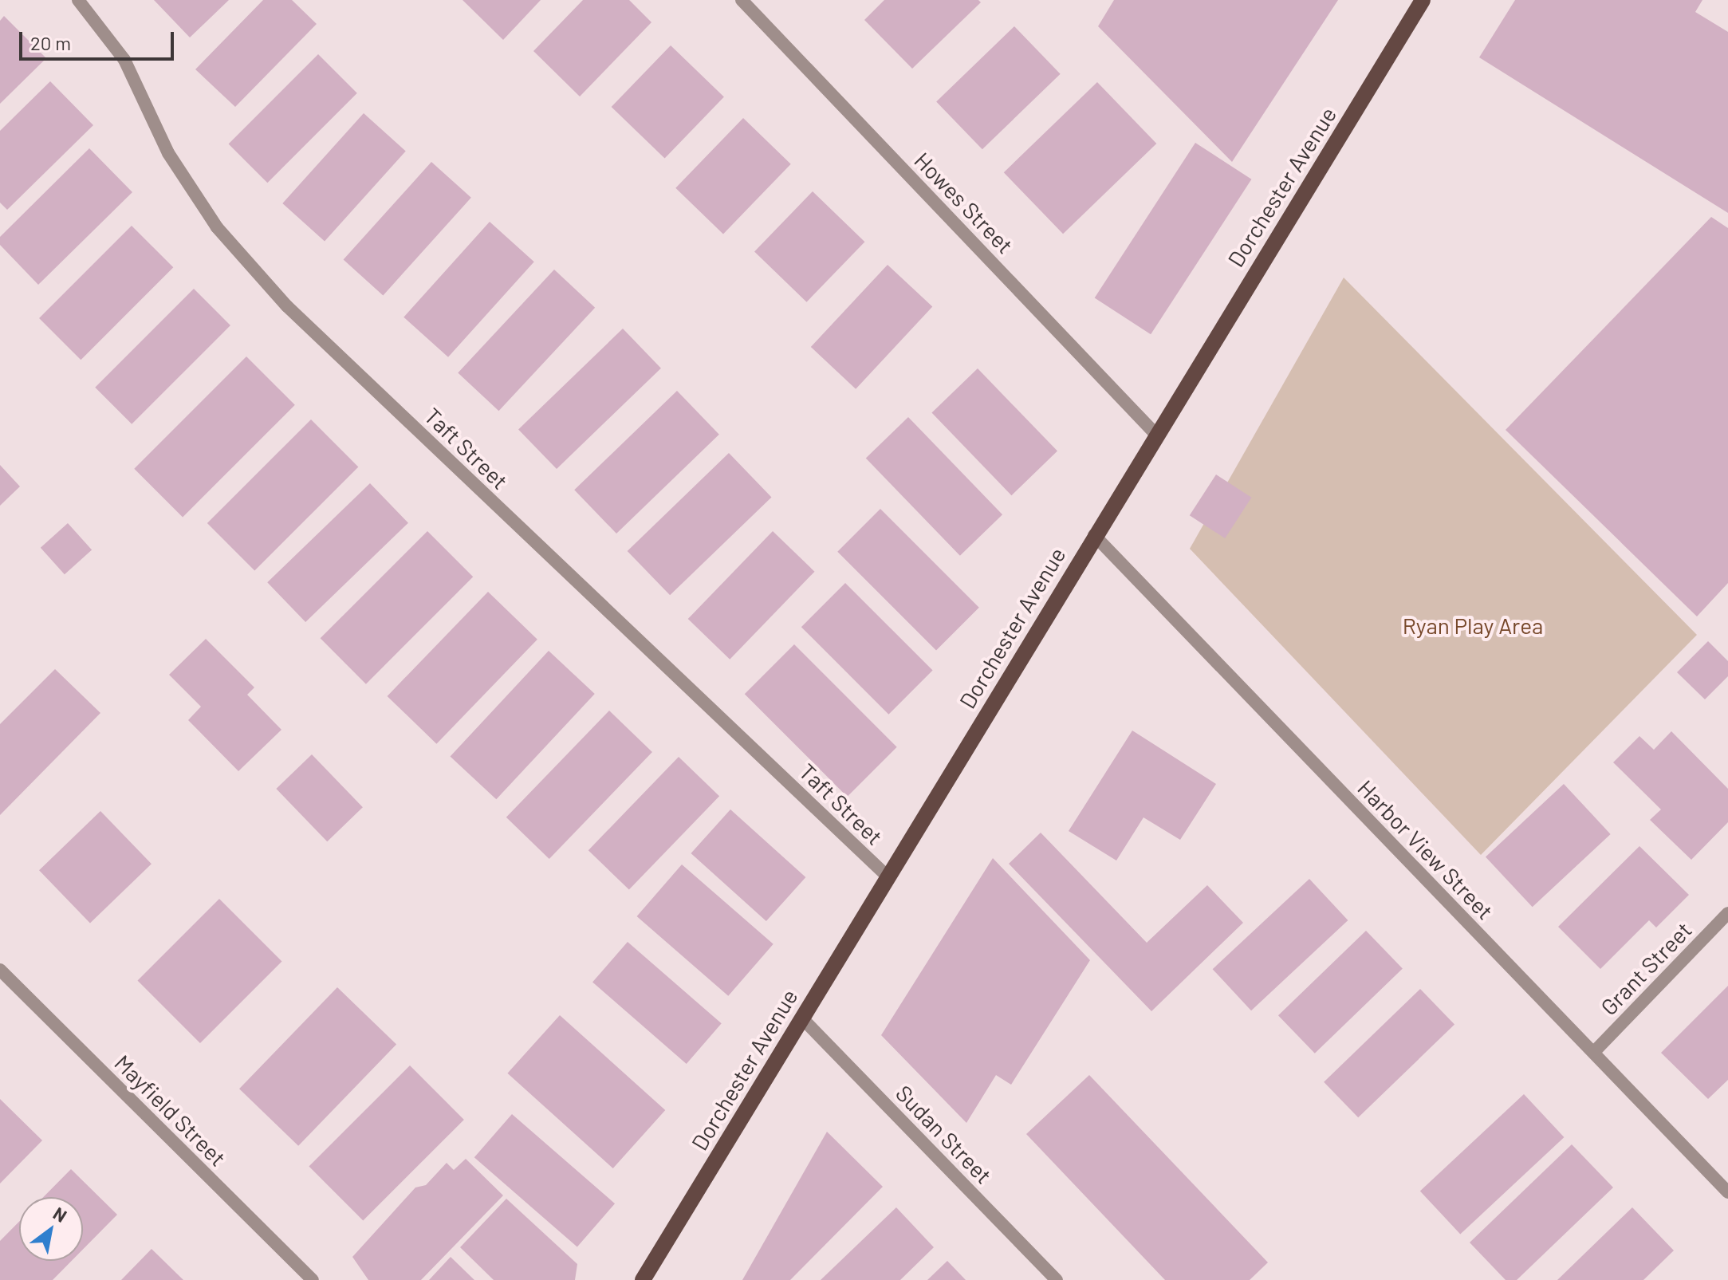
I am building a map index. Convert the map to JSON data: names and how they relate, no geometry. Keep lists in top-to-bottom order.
{
  "streets": {
    "main road": ["Dorchester Avenue"],
    "street": [
      "Howes Street",
      "Taft Street",
      "Harbor View Street",
      "Grant Street",
      "Mayfield Street",
      "Sudan Street"
    ]
  },
  "crossings": [
    ["Dorchester Avenue", "Howes Street"],
    ["Dorchester Avenue", "Taft Street"],
    ["Dorchester Avenue", "Harbor View Street"],
    ["Dorchester Avenue", "Sudan Street"],
    ["Harbor View Street", "Grant Street"]
  ],
  "parks": ["Ryan Play Area"],
  "scale_bar": "20 m",
  "north": "top right"
}
